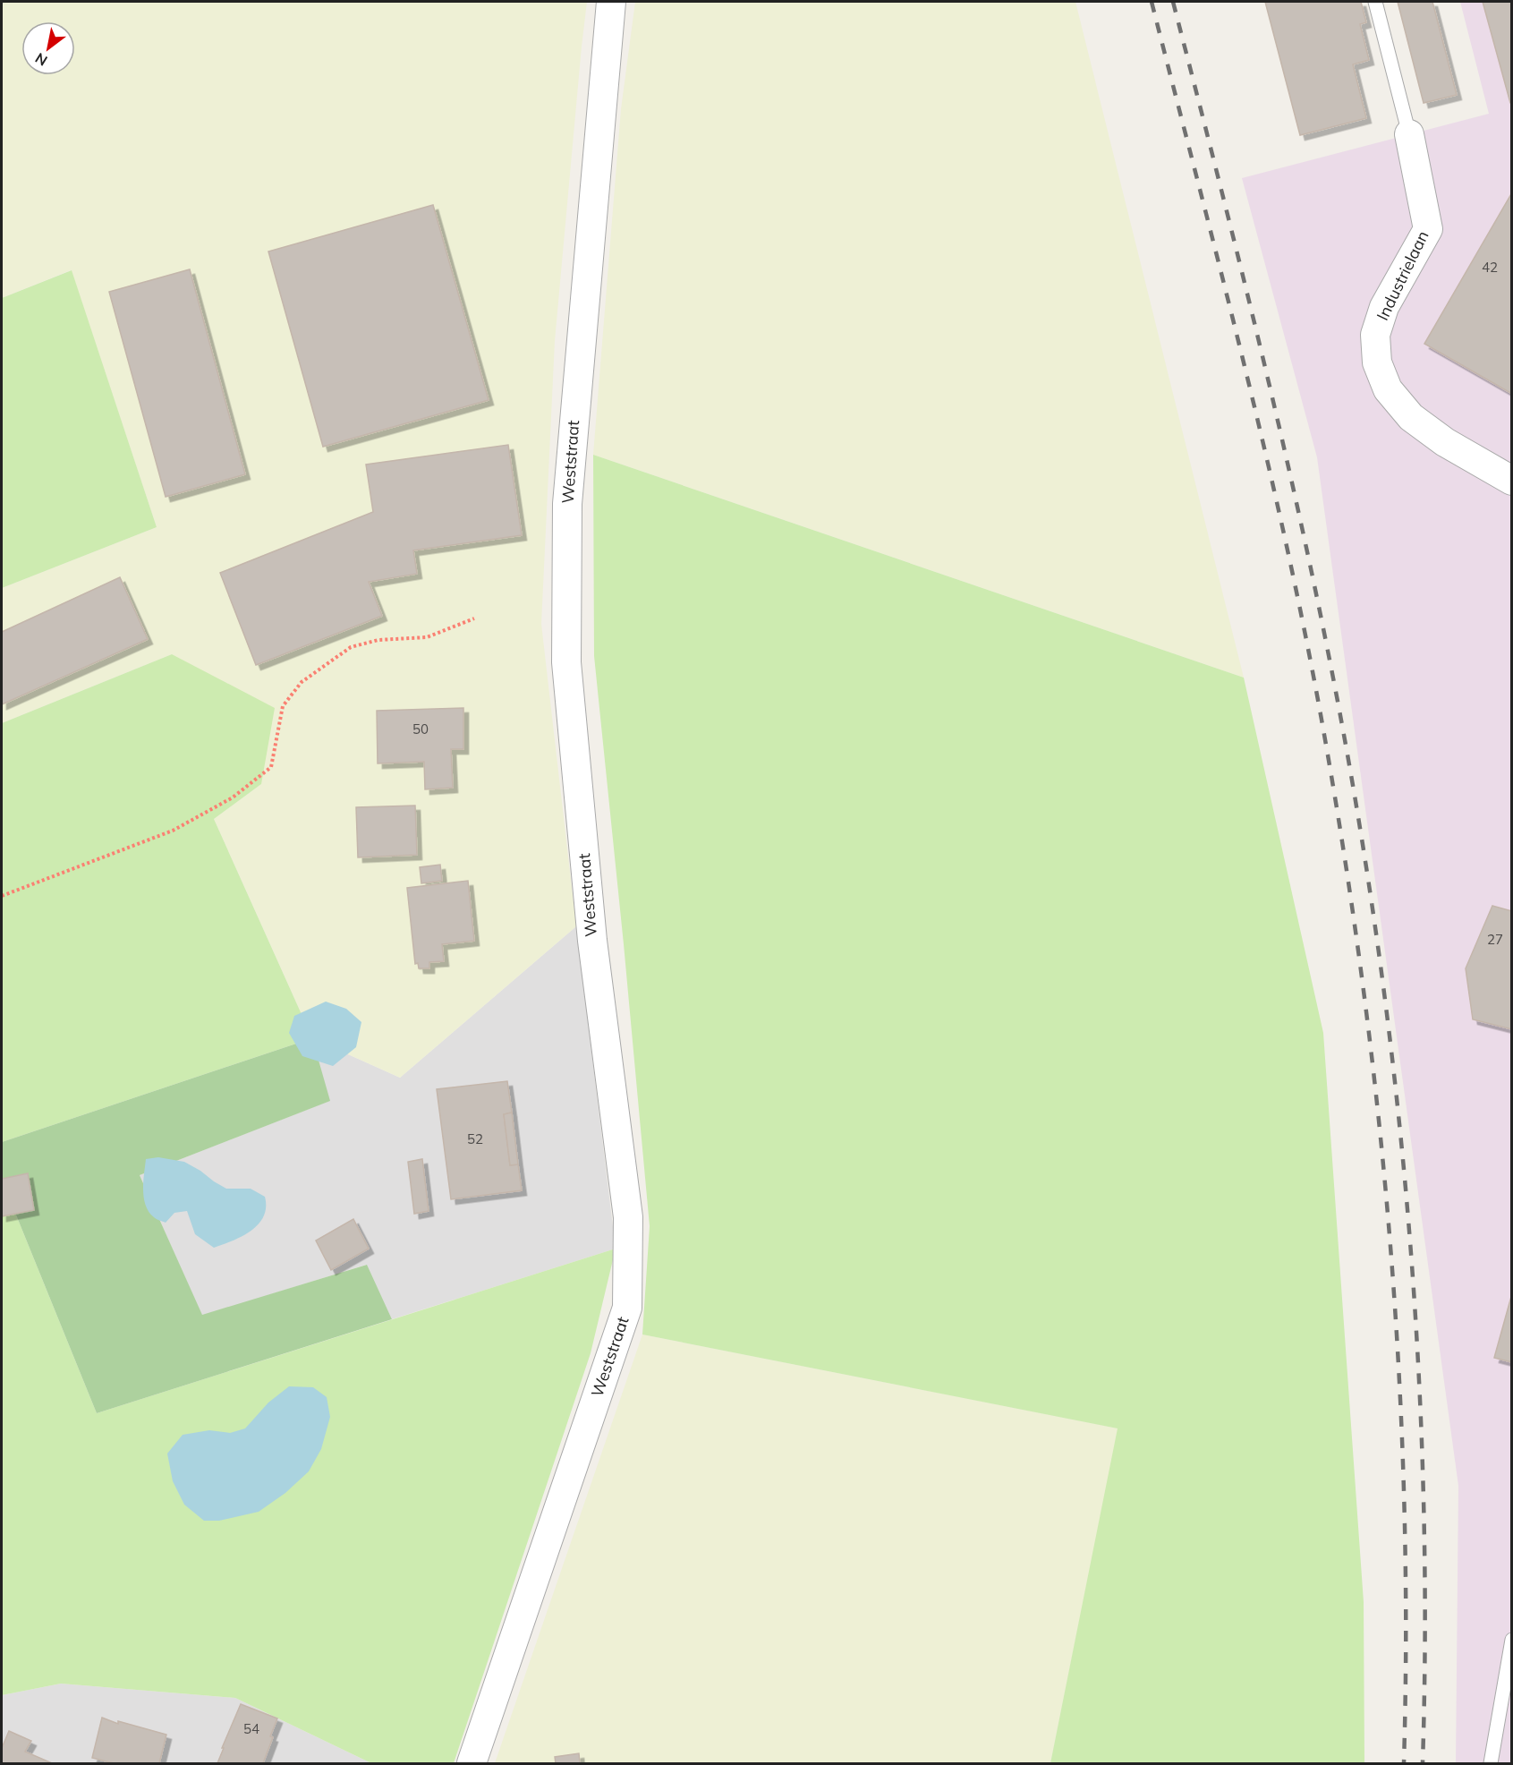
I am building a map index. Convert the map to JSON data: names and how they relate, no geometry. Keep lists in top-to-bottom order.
{
  "streets": {
    "street": ["Industrielaan", "Weststraat"]
  },
  "house_numbers": [
    "42",
    "50",
    "27",
    "52",
    "54"
  ],
  "north": "bottom left"
}
